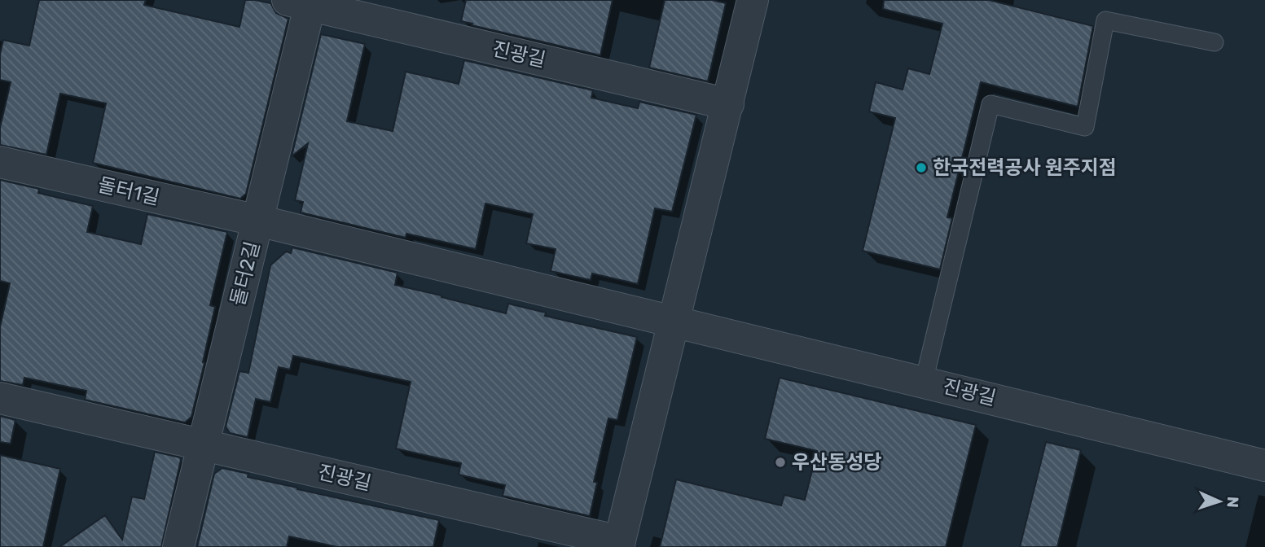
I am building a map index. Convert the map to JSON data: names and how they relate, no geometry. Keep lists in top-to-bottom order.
{
  "streets": {
    "street": ["진광길", "돌터1길", "돌터2길"]
  },
  "crossings": [
    ["진광길", "돌터1길"],
    ["진광길", "돌터2길"],
    ["돌터1길", "돌터2길"]
  ],
  "places": ["한국전력공사 원주지점", "우산동성당"],
  "north": "right"
}
